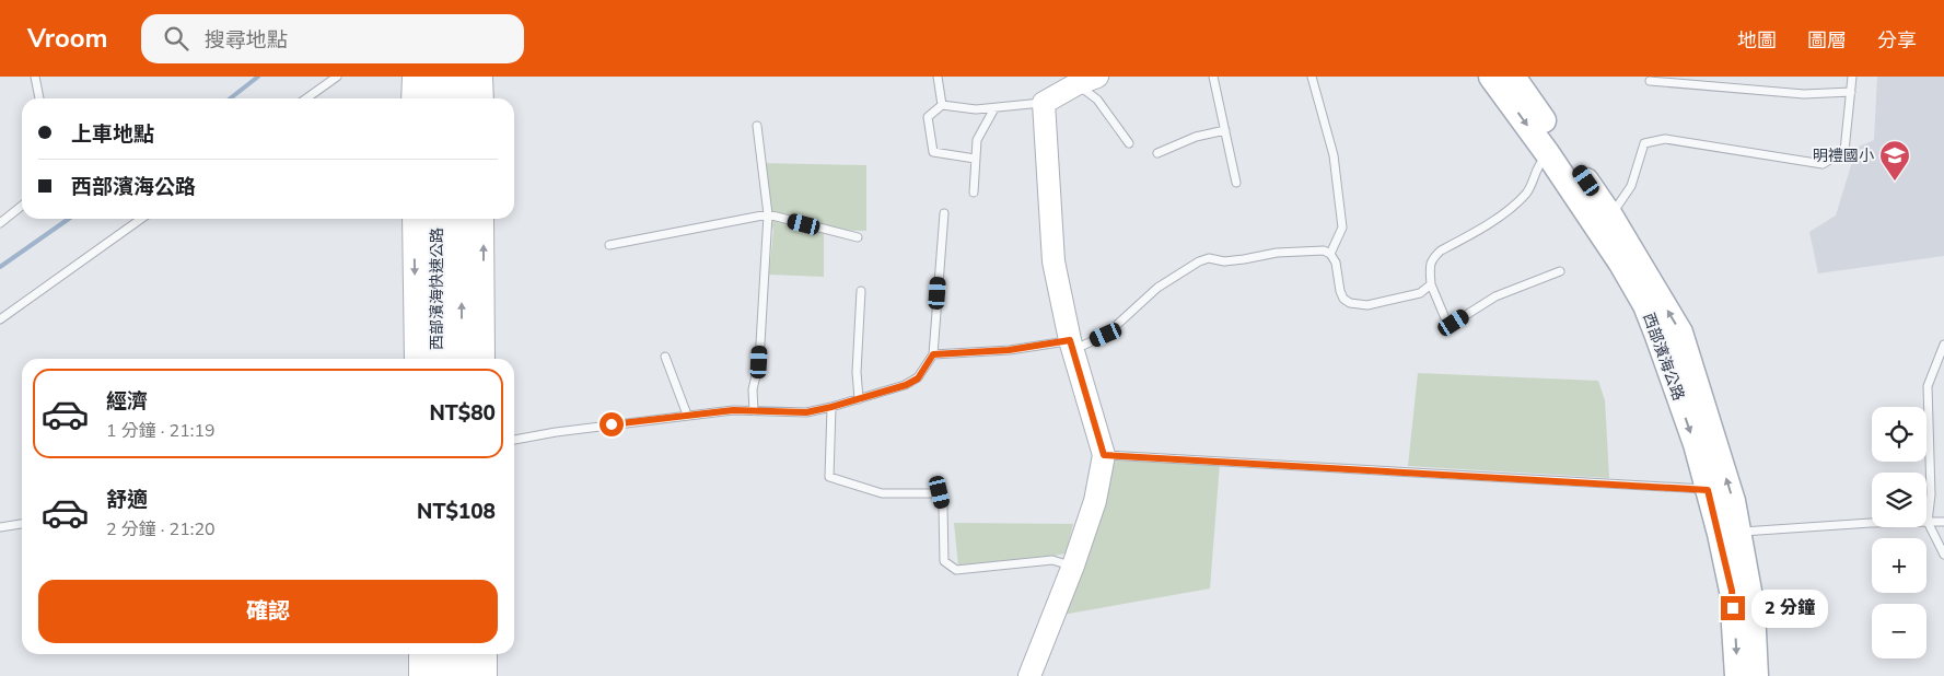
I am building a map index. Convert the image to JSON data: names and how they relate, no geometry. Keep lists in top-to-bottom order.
{
  "streets": {
    "highway": ["西部濱海快速公路"],
    "main road": ["西部濱海公路"]
  },
  "places": {
    "school or university": ["明禮國小"]
  },
  "page": {
    "header": "Vroom",
    "search": "搜尋地點",
    "nav": ["地圖", "圖層", "分享"],
    "banner": ["上車地點", "西部濱海公路"],
    "list": [
      {
        "name": "經濟",
        "note": "1 分鐘 · 21:19",
        "value": "NT$80"
      },
      {
        "name": "舒適",
        "note": "2 分鐘 · 21:20",
        "value": "NT$108"
      }
    ],
    "map_buttons": ["+", "−"],
    "buttons": "確認",
    "bubble": "2 分鐘"
  }
}
